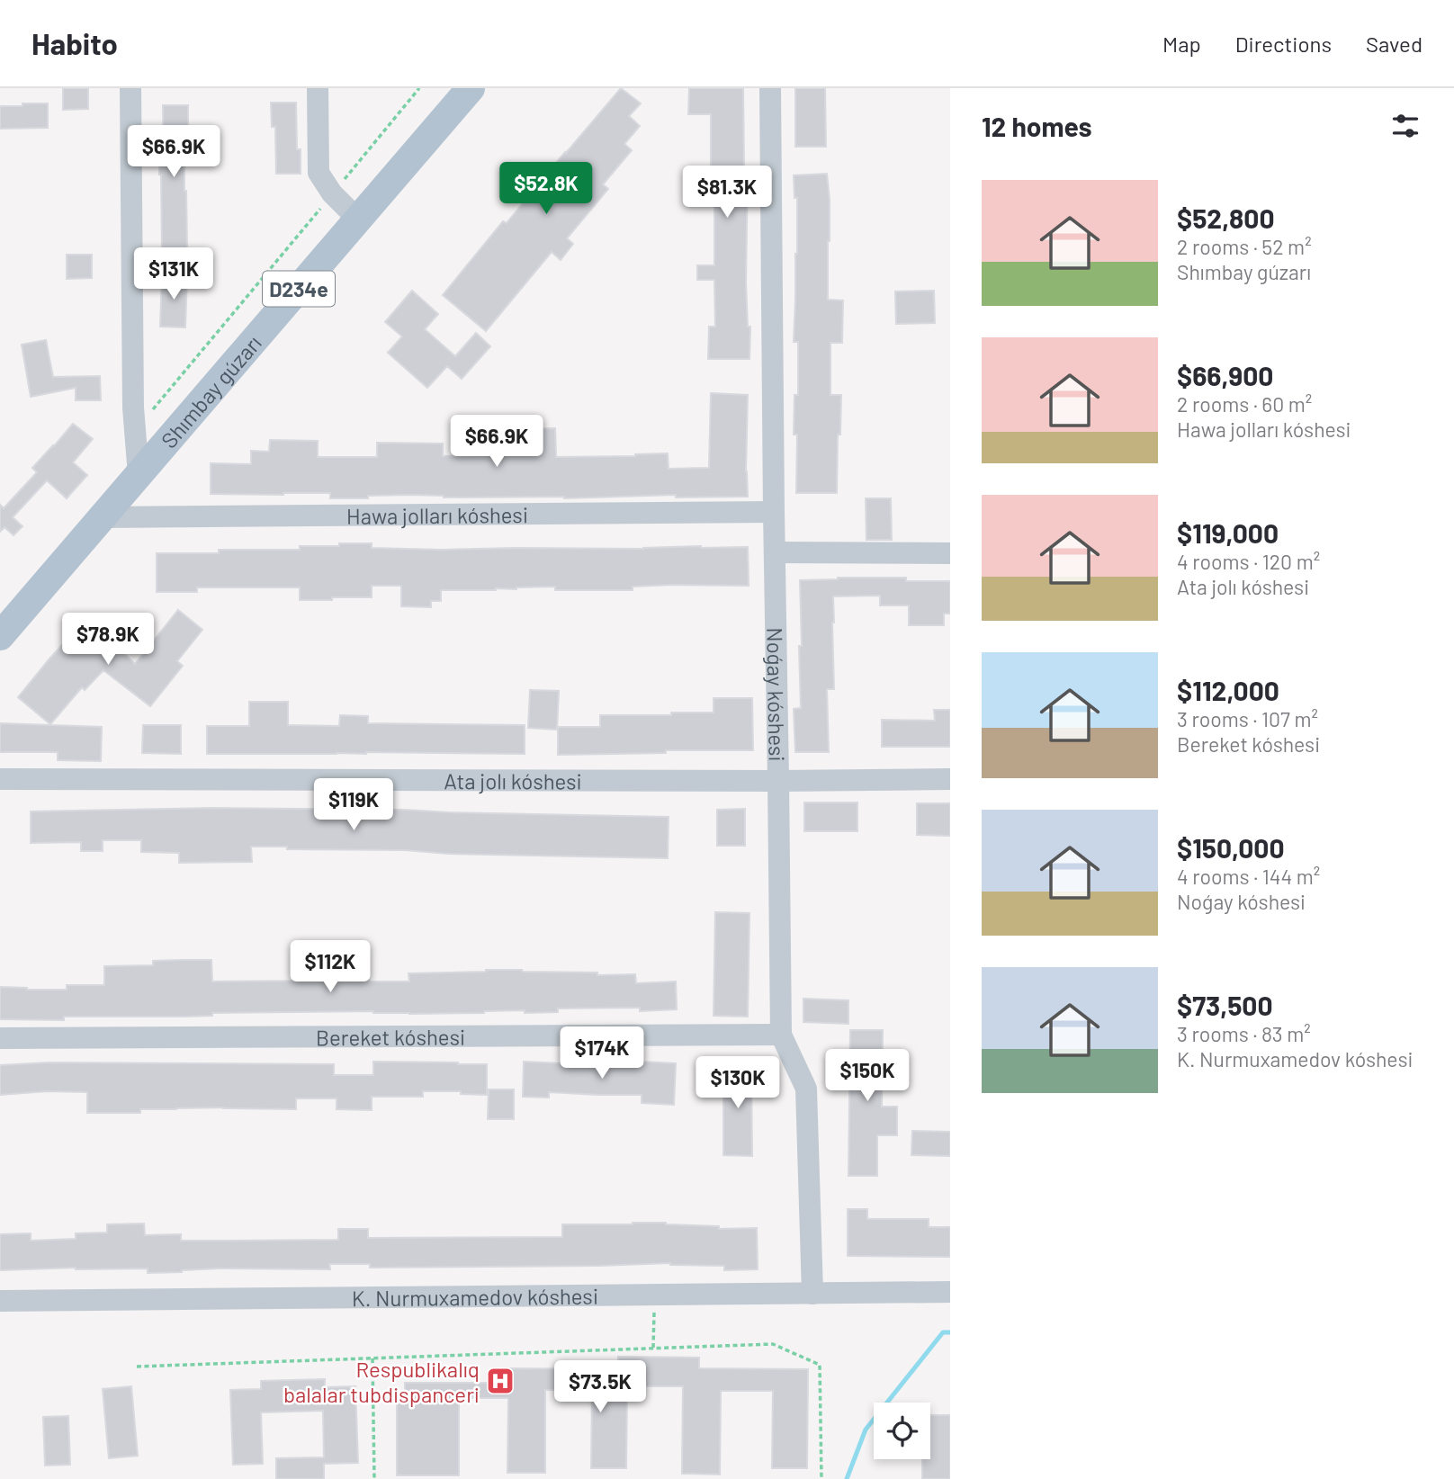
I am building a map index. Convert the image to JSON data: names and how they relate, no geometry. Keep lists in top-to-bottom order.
{
  "streets": {
    "main road": ["D234e", "Shımbay gúzarı"],
    "street": [
      "Hawa jolları kóshesi",
      "Noǵay kóshesi",
      "Ata jolı kóshesi",
      "Bereket kóshesi",
      "K. Nurmuxamedov kóshesi"
    ]
  },
  "crossings": [
    ["Shımbay gúzarı", "Hawa jolları kóshesi"],
    ["Hawa jolları kóshesi", "Noǵay kóshesi"],
    ["Noǵay kóshesi", "Ata jolı kóshesi"],
    ["Noǵay kóshesi", "Bereket kóshesi"],
    ["Noǵay kóshesi", "K. Nurmuxamedov kóshesi"]
  ],
  "places": {
    "hospital": ["Respublikalıq balalar tubdispanceri"]
  },
  "page": {
    "header": "Habito",
    "nav": ["Map", "Directions", "Saved"],
    "heading": "12 homes",
    "price": [
      "$66.9K",
      "$52.8K",
      "$81.3K",
      "$131K",
      "$66.9K",
      "$78.9K",
      "$119K",
      "$112K",
      "$174K",
      "$150K",
      "$130K",
      "$73.5K"
    ],
    "list": [
      {
        "name": "$52,800",
        "note": "2 rooms · 52 m² · Shımbay gúzarı"
      },
      {
        "name": "$66,900",
        "note": "2 rooms · 60 m² · Hawa jolları kóshesi"
      },
      {
        "name": "$119,000",
        "note": "4 rooms · 120 m² · Ata jolı kóshesi"
      },
      {
        "name": "$112,000",
        "note": "3 rooms · 107 m² · Bereket kóshesi"
      },
      {
        "name": "$150,000",
        "note": "4 rooms · 144 m² · Noǵay kóshesi"
      },
      {
        "name": "$73,500",
        "note": "3 rooms · 83 m² · K. Nurmuxamedov kóshesi"
      }
    ]
  }
}
